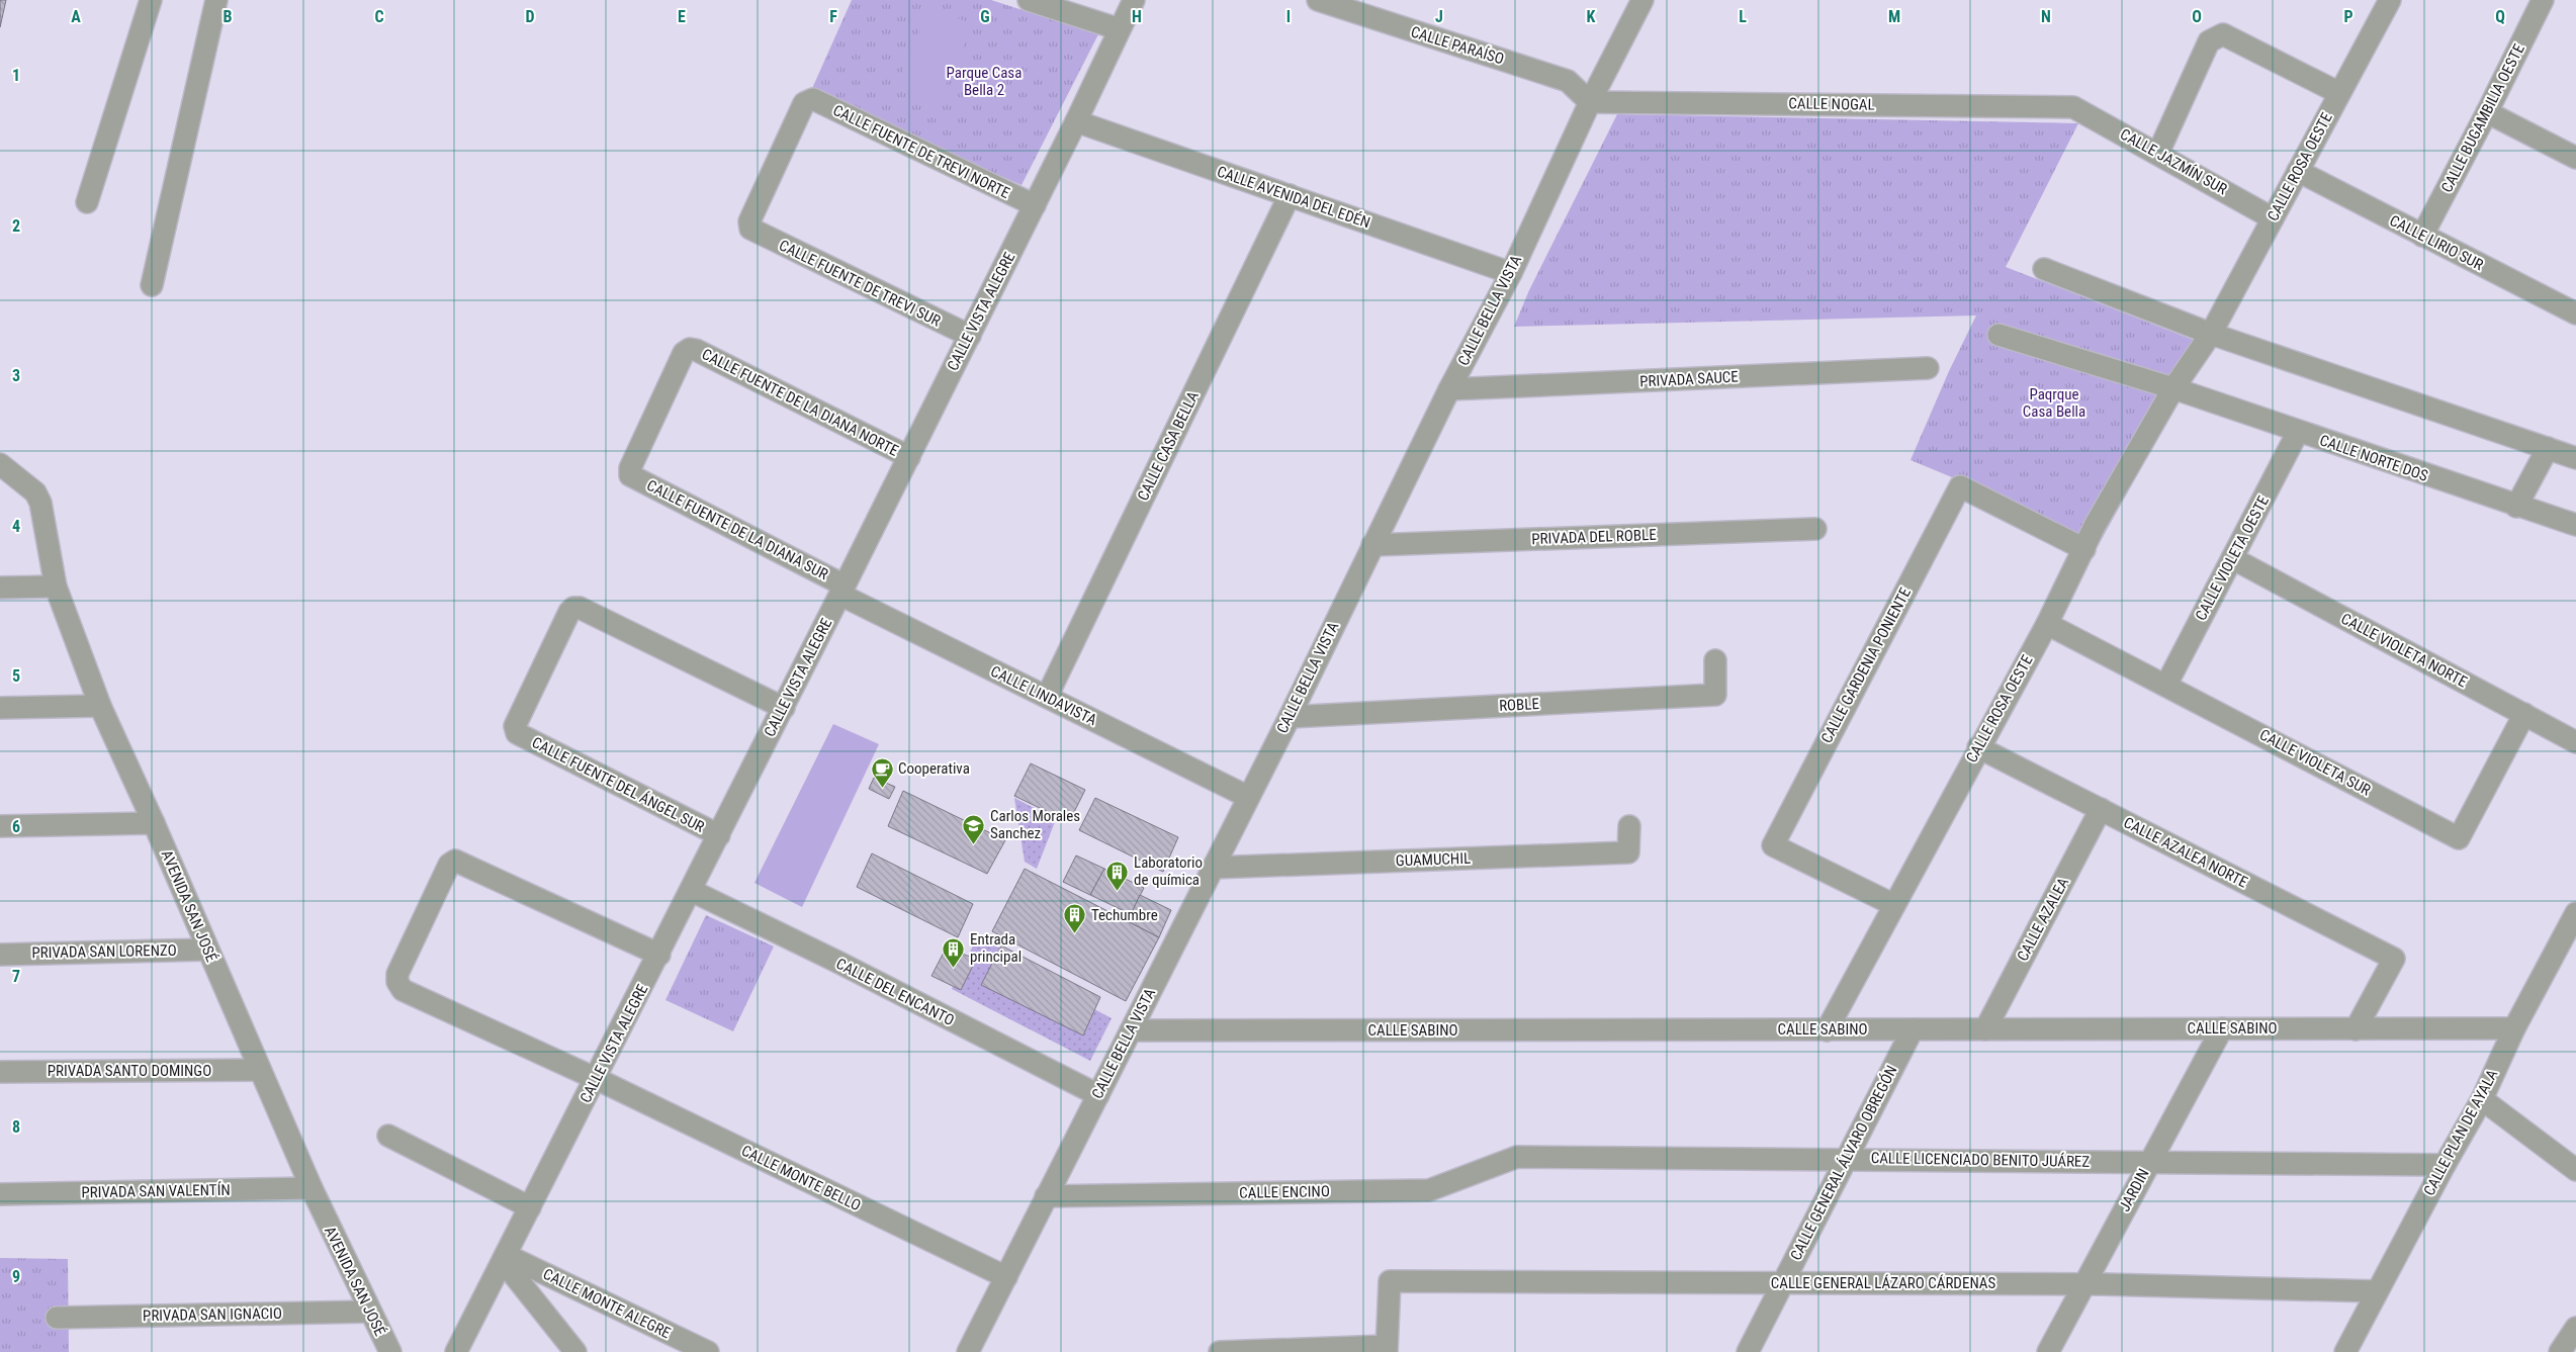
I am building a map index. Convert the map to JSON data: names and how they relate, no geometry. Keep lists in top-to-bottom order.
{
  "streets": {
    "street": [
      "CALLE PARAÍSO",
      "CALLE NOGAL",
      "CALLE BUGAMBILIA OESTE",
      "CALLE FUENTE DE TREVI NORTE",
      "CALLE JAZMÍN SUR",
      "CALLE ROSA OESTE",
      "CALLE AVENIDA DEL EDÉN",
      "CALLE LIRIO SUR",
      "CALLE FUENTE DE TREVI SUR",
      "CALLE BELLA VISTA",
      "CALLE VISTA ALEGRE",
      "PRIVADA SAUCE",
      "CALLE FUENTE DE LA DIANA NORTE",
      "CALLE CASA BELLA",
      "CALLE NORTE DOS",
      "CALLE FUENTE DE LA DIANA SUR",
      "PRIVADA DEL ROBLE",
      "CALLE VIOLETA OESTE",
      "CALLE VIOLETA NORTE",
      "CALLE GARDENIA PONIENTE",
      "CALLE LINDAVISTA",
      "ROBLE",
      "CALLE VIOLETA SUR",
      "CALLE FUENTE DEL ÁNGEL SUR",
      "CALLE AZALEA NORTE",
      "GUAMUCHIL",
      "AVENIDA SAN JOSÉ",
      "CALLE AZALEA",
      "PRIVADA SAN LORENZO",
      "CALLE DEL ENCANTO",
      "CALLE SABINO",
      "PRIVADA SANTO DOMINGO",
      "CALLE PLAN DE AYALA",
      "CALLE LICENCIADO BENITO JUÁREZ",
      "CALLE GENERAL ÁLVARO OBREGÓN",
      "CALLE MONTE BELLO",
      "JARDIN",
      "PRIVADA SAN VALENTÍN",
      "CALLE ENCINO",
      "CALLE GENERAL LÁZARO CÁRDENAS",
      "CALLE MONTE ALEGRE",
      "PRIVADA SAN IGNACIO"
    ]
  },
  "crossings": [
    ["CALLE PARAÍSO", "CALLE NOGAL"],
    ["CALLE PARAÍSO", "CALLE BELLA VISTA"],
    ["CALLE NOGAL", "CALLE JAZMÍN SUR"],
    ["CALLE NOGAL", "CALLE BELLA VISTA"],
    ["CALLE BUGAMBILIA OESTE", "CALLE LIRIO SUR"],
    ["CALLE FUENTE DE TREVI NORTE", "CALLE FUENTE DE TREVI SUR"],
    ["CALLE FUENTE DE TREVI NORTE", "CALLE VISTA ALEGRE"],
    ["CALLE JAZMÍN SUR", "CALLE ROSA OESTE"],
    ["CALLE ROSA OESTE", "CALLE LIRIO SUR"],
    ["CALLE ROSA OESTE", "CALLE NORTE DOS"],
    ["CALLE ROSA OESTE", "CALLE GARDENIA PONIENTE"],
    ["CALLE ROSA OESTE", "CALLE VIOLETA SUR"],
    ["CALLE ROSA OESTE", "CALLE AZALEA NORTE"],
    ["CALLE ROSA OESTE", "CALLE SABINO"],
    ["CALLE AVENIDA DEL EDÉN", "CALLE BELLA VISTA"],
    ["CALLE AVENIDA DEL EDÉN", "CALLE VISTA ALEGRE"],
    ["CALLE AVENIDA DEL EDÉN", "CALLE CASA BELLA"],
    ["CALLE FUENTE DE TREVI SUR", "CALLE VISTA ALEGRE"],
    ["CALLE BELLA VISTA", "PRIVADA SAUCE"],
    ["CALLE BELLA VISTA", "PRIVADA DEL ROBLE"],
    ["CALLE BELLA VISTA", "CALLE LINDAVISTA"],
    ["CALLE BELLA VISTA", "ROBLE"],
    ["CALLE BELLA VISTA", "GUAMUCHIL"],
    ["CALLE BELLA VISTA", "CALLE DEL ENCANTO"],
    ["CALLE BELLA VISTA", "CALLE SABINO"],
    ["CALLE BELLA VISTA", "CALLE MONTE BELLO"],
    ["CALLE BELLA VISTA", "CALLE ENCINO"],
    ["CALLE VISTA ALEGRE", "CALLE FUENTE DE LA DIANA NORTE"],
    ["CALLE VISTA ALEGRE", "CALLE FUENTE DE LA DIANA SUR"],
    ["CALLE VISTA ALEGRE", "CALLE LINDAVISTA"],
    ["CALLE VISTA ALEGRE", "CALLE FUENTE DEL ÁNGEL SUR"],
    ["CALLE VISTA ALEGRE", "CALLE DEL ENCANTO"],
    ["CALLE VISTA ALEGRE", "CALLE MONTE BELLO"],
    ["CALLE VISTA ALEGRE", "CALLE MONTE ALEGRE"],
    ["CALLE FUENTE DE LA DIANA NORTE", "CALLE FUENTE DE LA DIANA SUR"],
    ["CALLE CASA BELLA", "CALLE LINDAVISTA"],
    ["CALLE NORTE DOS", "CALLE VIOLETA OESTE"],
    ["CALLE FUENTE DE LA DIANA SUR", "CALLE LINDAVISTA"],
    ["CALLE VIOLETA OESTE", "CALLE VIOLETA NORTE"],
    ["CALLE VIOLETA OESTE", "CALLE VIOLETA SUR"],
    ["CALLE VIOLETA NORTE", "CALLE VIOLETA SUR"],
    ["CALLE AZALEA NORTE", "CALLE AZALEA"],
    ["CALLE AZALEA NORTE", "CALLE SABINO"],
    ["AVENIDA SAN JOSÉ", "PRIVADA SAN LORENZO"],
    ["AVENIDA SAN JOSÉ", "PRIVADA SANTO DOMINGO"],
    ["AVENIDA SAN JOSÉ", "PRIVADA SAN VALENTÍN"],
    ["AVENIDA SAN JOSÉ", "PRIVADA SAN IGNACIO"],
    ["CALLE AZALEA", "CALLE SABINO"],
    ["CALLE SABINO", "CALLE PLAN DE AYALA"],
    ["CALLE SABINO", "CALLE GENERAL ÁLVARO OBREGÓN"],
    ["CALLE SABINO", "JARDIN"],
    ["CALLE PLAN DE AYALA", "CALLE LICENCIADO BENITO JUÁREZ"],
    ["CALLE PLAN DE AYALA", "CALLE GENERAL LÁZARO CÁRDENAS"],
    ["CALLE LICENCIADO BENITO JUÁREZ", "CALLE GENERAL ÁLVARO OBREGÓN"],
    ["CALLE LICENCIADO BENITO JUÁREZ", "JARDIN"],
    ["CALLE LICENCIADO BENITO JUÁREZ", "CALLE ENCINO"],
    ["CALLE GENERAL ÁLVARO OBREGÓN", "CALLE GENERAL LÁZARO CÁRDENAS"],
    ["JARDIN", "CALLE GENERAL LÁZARO CÁRDENAS"]
  ],
  "parks": ["Parque Casa Bella 2", "Paqrque Casa Bella"],
  "places": {
    "cafe": ["Cooperativa"],
    "school or university": ["Carlos Morales Sanchez"],
    "building": ["Laboratorio de química", "Techumbre", "Entrada principal"]
  },
  "grid": {
    "columns": [
      "A",
      "B",
      "C",
      "D",
      "E",
      "F",
      "G",
      "H",
      "I",
      "J",
      "K",
      "L",
      "M",
      "N",
      "O",
      "P",
      "Q"
    ],
    "rows": [
      "1",
      "2",
      "3",
      "4",
      "5",
      "6",
      "7",
      "8",
      "9"
    ]
  }
}
